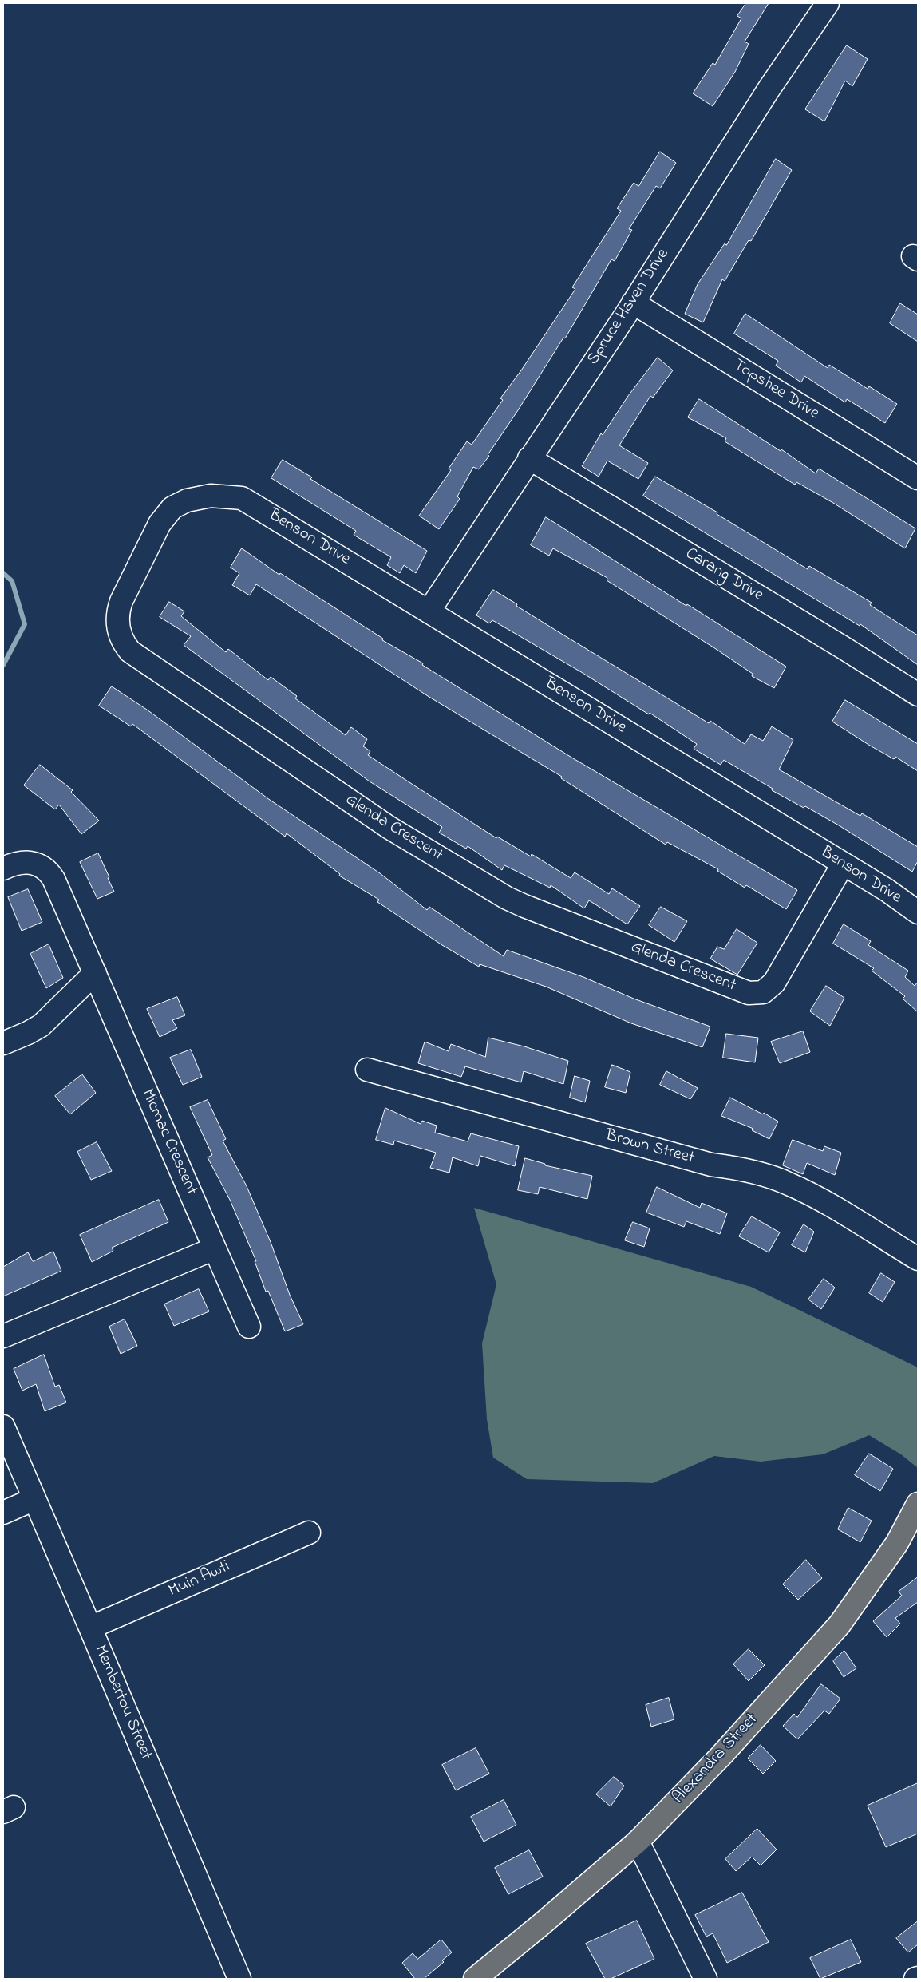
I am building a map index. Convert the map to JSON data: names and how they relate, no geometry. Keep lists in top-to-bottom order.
{
  "streets": {
    "main road": ["Alexandra Street"],
    "street": [
      "Spruce Haven Drive",
      "Topshee Drive",
      "Benson Drive",
      "Carang Drive",
      "Glenda Crescent",
      "Micmac Crescent",
      "Brown Street",
      "Muin Awti",
      "Membertou Street"
    ]
  },
  "crossings": [
    ["Spruce Haven Drive", "Topshee Drive"],
    ["Spruce Haven Drive", "Benson Drive"],
    ["Spruce Haven Drive", "Carang Drive"],
    ["Benson Drive", "Glenda Crescent"],
    ["Muin Awti", "Membertou Street"]
  ]
}
